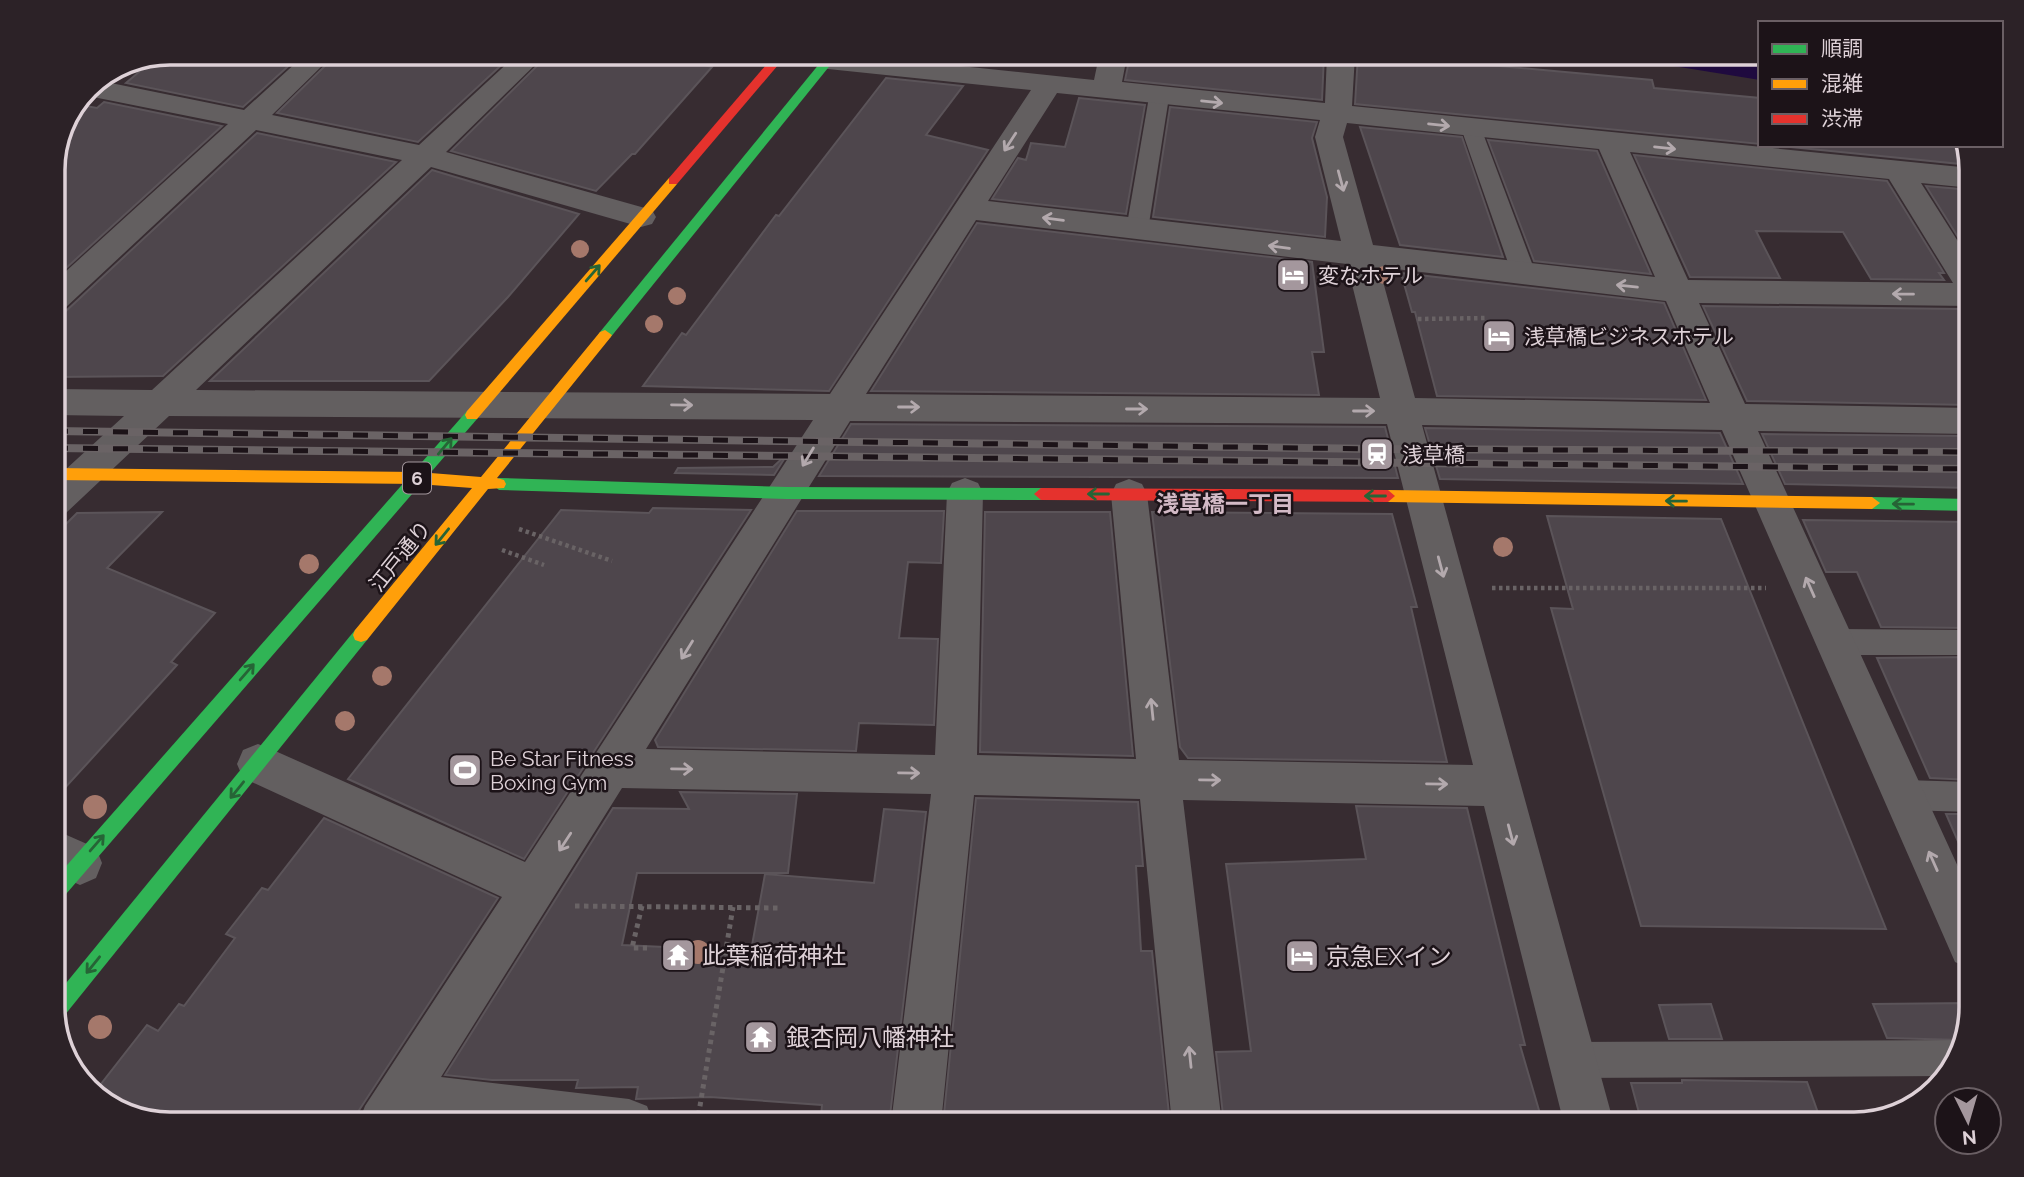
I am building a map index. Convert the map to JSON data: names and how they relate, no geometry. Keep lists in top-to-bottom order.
{
  "streets": {
    "main road": ["6", "江戸通り"]
  },
  "districts": ["浅草橋一丁目"],
  "places": {
    "hotel": ["変なホテル", "浅草橋ビジネスホテル", "京急EXイン"],
    "station": ["浅草橋"],
    "sports": ["Be Star Fitness Boxing Gym"],
    "temple": ["此葉稲荷神社", "銀杏岡八幡神社"]
  },
  "legend": ["順調", "混雑", "渋滞"],
  "north": "bottom"
}
